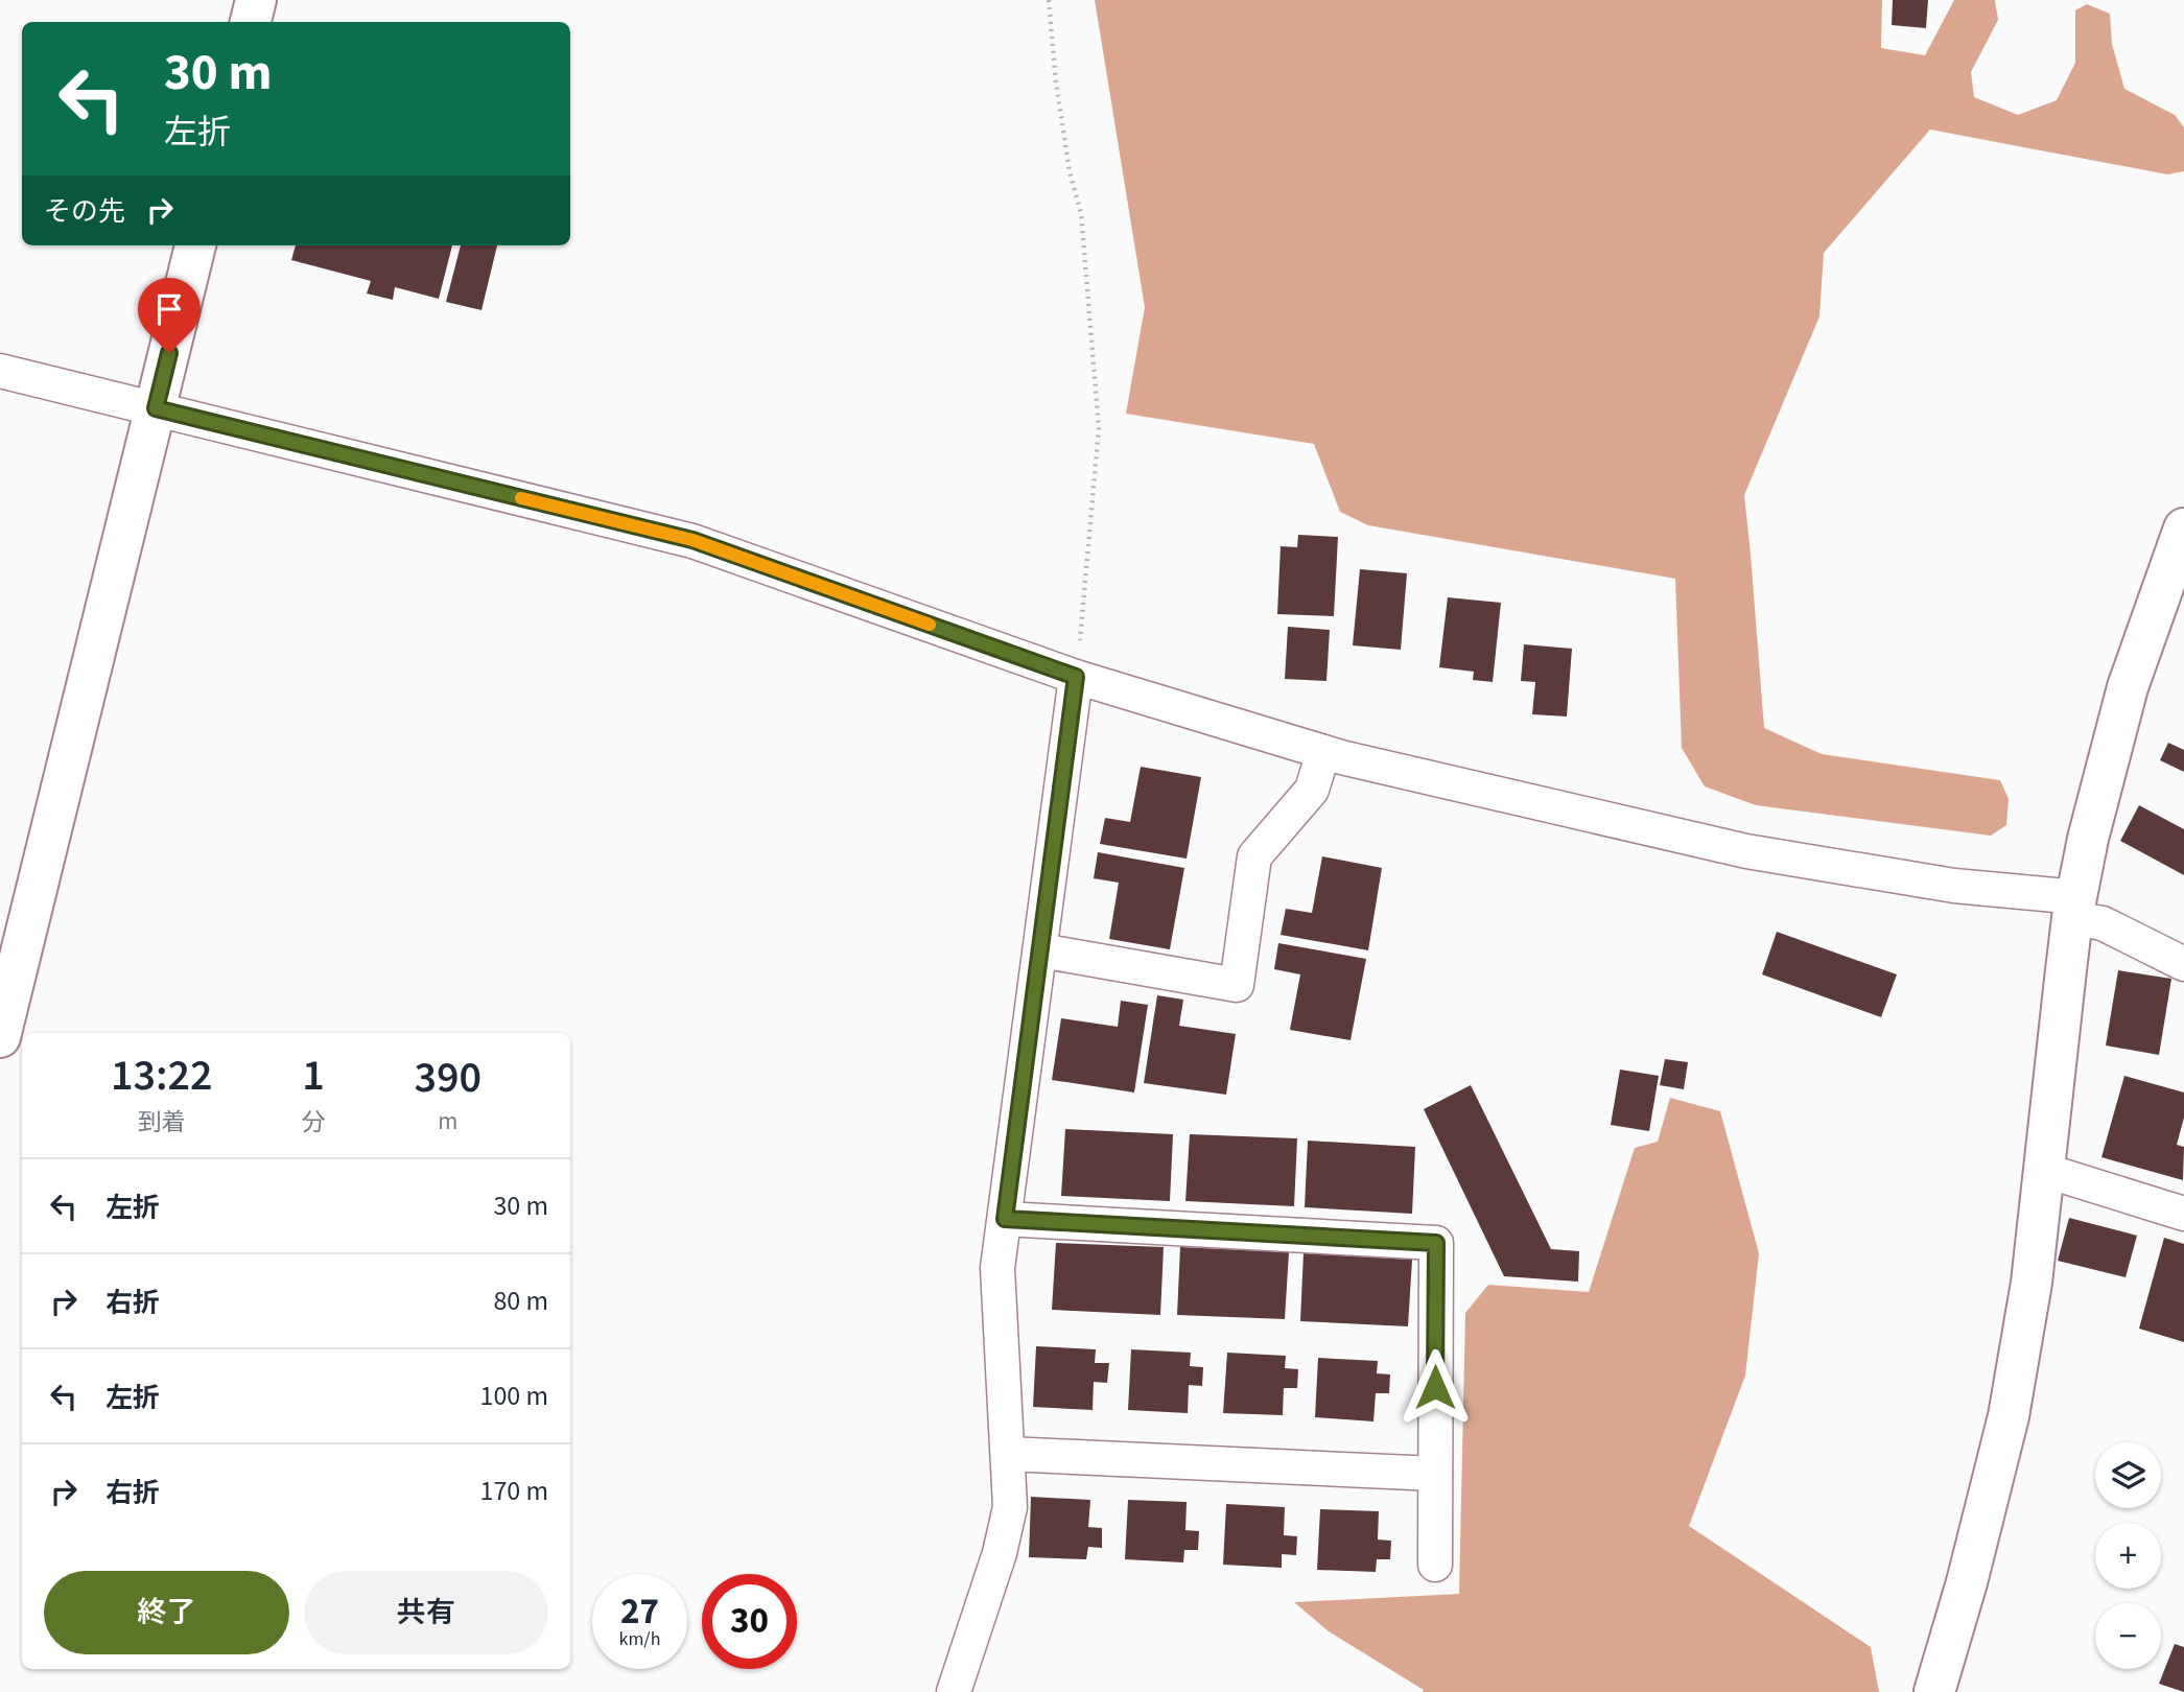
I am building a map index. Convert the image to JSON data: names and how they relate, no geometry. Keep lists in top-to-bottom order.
{
  "page": {
    "turn": ["30 m", "左折"],
    "then": "その先",
    "eta": [
      "13:22",
      "到着",
      "1",
      "分",
      "390",
      "m"
    ],
    "list": [
      {
        "name": "左折",
        "value": "30 m"
      },
      {
        "name": "右折",
        "value": "80 m"
      },
      {
        "name": "左折",
        "value": "100 m"
      },
      {
        "name": "右折",
        "value": "170 m"
      }
    ],
    "map_buttons": ["+", "−"],
    "buttons": ["終了", "共有"],
    "speed": "27 km/h",
    "limit": "30"
  }
}
